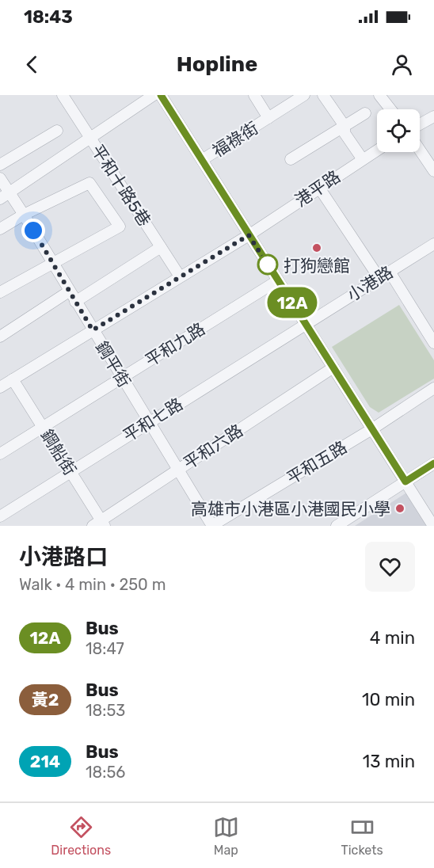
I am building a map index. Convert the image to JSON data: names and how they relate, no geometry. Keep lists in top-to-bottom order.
{
  "streets": {
    "street": [
      "福祿街",
      "平和十路5巷",
      "港平路",
      "小港路",
      "平和九路",
      "鋼平街",
      "平和七路",
      "平和六路",
      "鋼船街",
      "平和五路"
    ]
  },
  "crossings": [
    ["平和十路5巷", "港平路"],
    ["港平路", "鋼平街"],
    ["港平路", "鋼船街"],
    ["小港路", "平和七路"],
    ["平和九路", "鋼平街"],
    ["平和九路", "鋼船街"],
    ["鋼平街", "平和七路"],
    ["鋼平街", "平和六路"],
    ["鋼平街", "平和五路"],
    ["平和七路", "鋼船街"],
    ["平和六路", "鋼船街"]
  ],
  "places": ["打狗戀館", "高雄市小港區小港國民小學"],
  "lines": ["bus line 12A"],
  "page": {
    "status": "18:43",
    "header": "Hopline",
    "on_map": "12A",
    "heading": ["小港路口", "Walk · 4 min · 250 m"],
    "list": [
      {
        "mark": "12A",
        "name": "Bus",
        "note": "18:47",
        "value": "4 min"
      },
      {
        "mark": "黃2",
        "name": "Bus",
        "note": "18:53",
        "value": "10 min"
      },
      {
        "mark": "214",
        "name": "Bus",
        "note": "18:56",
        "value": "13 min"
      }
    ],
    "tabs": ["Directions", "Map", "Tickets"]
  }
}
